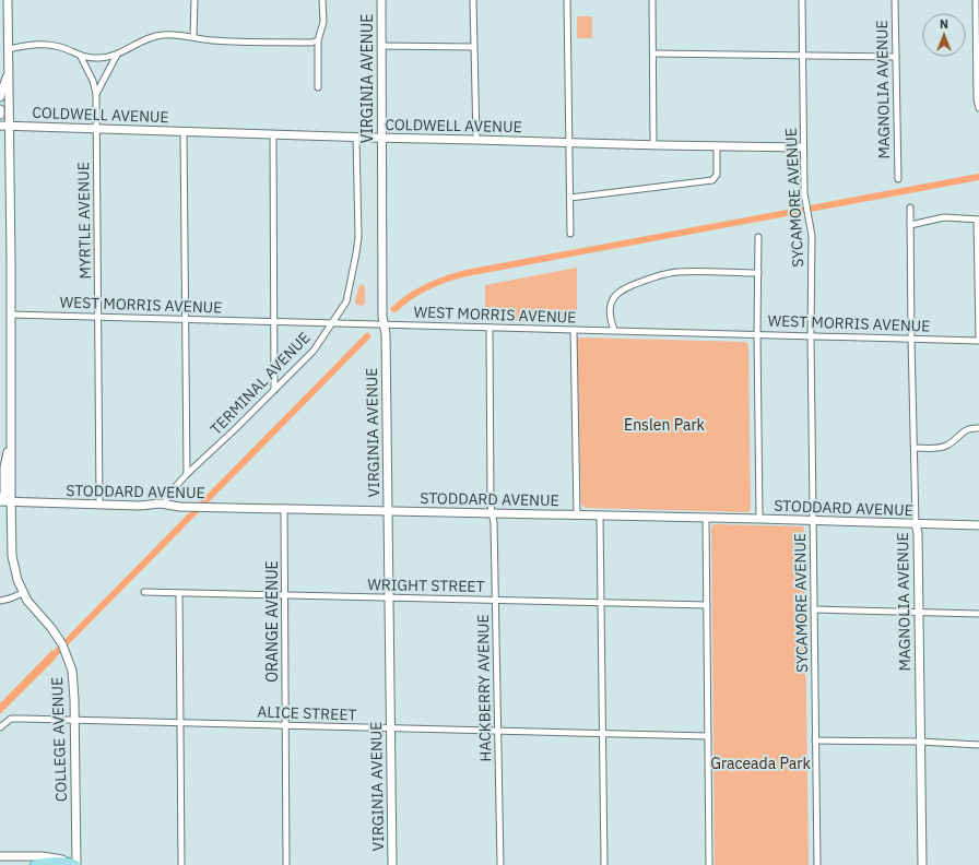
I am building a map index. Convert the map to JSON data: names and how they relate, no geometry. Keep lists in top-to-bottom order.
{
  "streets": {
    "street": [
      "VIRGINIA AVENUE",
      "MAGNOLIA AVENUE",
      "COLDWELL AVENUE",
      "SYCAMORE AVENUE",
      "MYRTLE AVENUE",
      "WEST MORRIS AVENUE",
      "TERMINAL AVENUE",
      "STODDARD AVENUE",
      "WRIGHT STREET",
      "ORANGE AVENUE",
      "HACKBERRY AVENUE",
      "ALICE STREET",
      "COLLEGE AVENUE"
    ]
  },
  "crossings": [
    ["VIRGINIA AVENUE", "COLDWELL AVENUE"],
    ["VIRGINIA AVENUE", "WEST MORRIS AVENUE"],
    ["VIRGINIA AVENUE", "STODDARD AVENUE"],
    ["VIRGINIA AVENUE", "WRIGHT STREET"],
    ["VIRGINIA AVENUE", "ALICE STREET"],
    ["MAGNOLIA AVENUE", "WEST MORRIS AVENUE"],
    ["MAGNOLIA AVENUE", "STODDARD AVENUE"],
    ["COLDWELL AVENUE", "SYCAMORE AVENUE"],
    ["COLDWELL AVENUE", "MYRTLE AVENUE"],
    ["COLDWELL AVENUE", "TERMINAL AVENUE"],
    ["COLDWELL AVENUE", "COLLEGE AVENUE"],
    ["SYCAMORE AVENUE", "WEST MORRIS AVENUE"],
    ["SYCAMORE AVENUE", "STODDARD AVENUE"],
    ["MYRTLE AVENUE", "WEST MORRIS AVENUE"],
    ["MYRTLE AVENUE", "STODDARD AVENUE"],
    ["WEST MORRIS AVENUE", "TERMINAL AVENUE"],
    ["WEST MORRIS AVENUE", "HACKBERRY AVENUE"],
    ["WEST MORRIS AVENUE", "COLLEGE AVENUE"],
    ["TERMINAL AVENUE", "STODDARD AVENUE"],
    ["STODDARD AVENUE", "ORANGE AVENUE"],
    ["STODDARD AVENUE", "HACKBERRY AVENUE"],
    ["STODDARD AVENUE", "COLLEGE AVENUE"],
    ["WRIGHT STREET", "ORANGE AVENUE"],
    ["WRIGHT STREET", "HACKBERRY AVENUE"],
    ["ORANGE AVENUE", "ALICE STREET"],
    ["HACKBERRY AVENUE", "ALICE STREET"],
    ["ALICE STREET", "COLLEGE AVENUE"]
  ],
  "parks": ["Enslen Park", "Graceada Park"],
  "north": "top"
}
